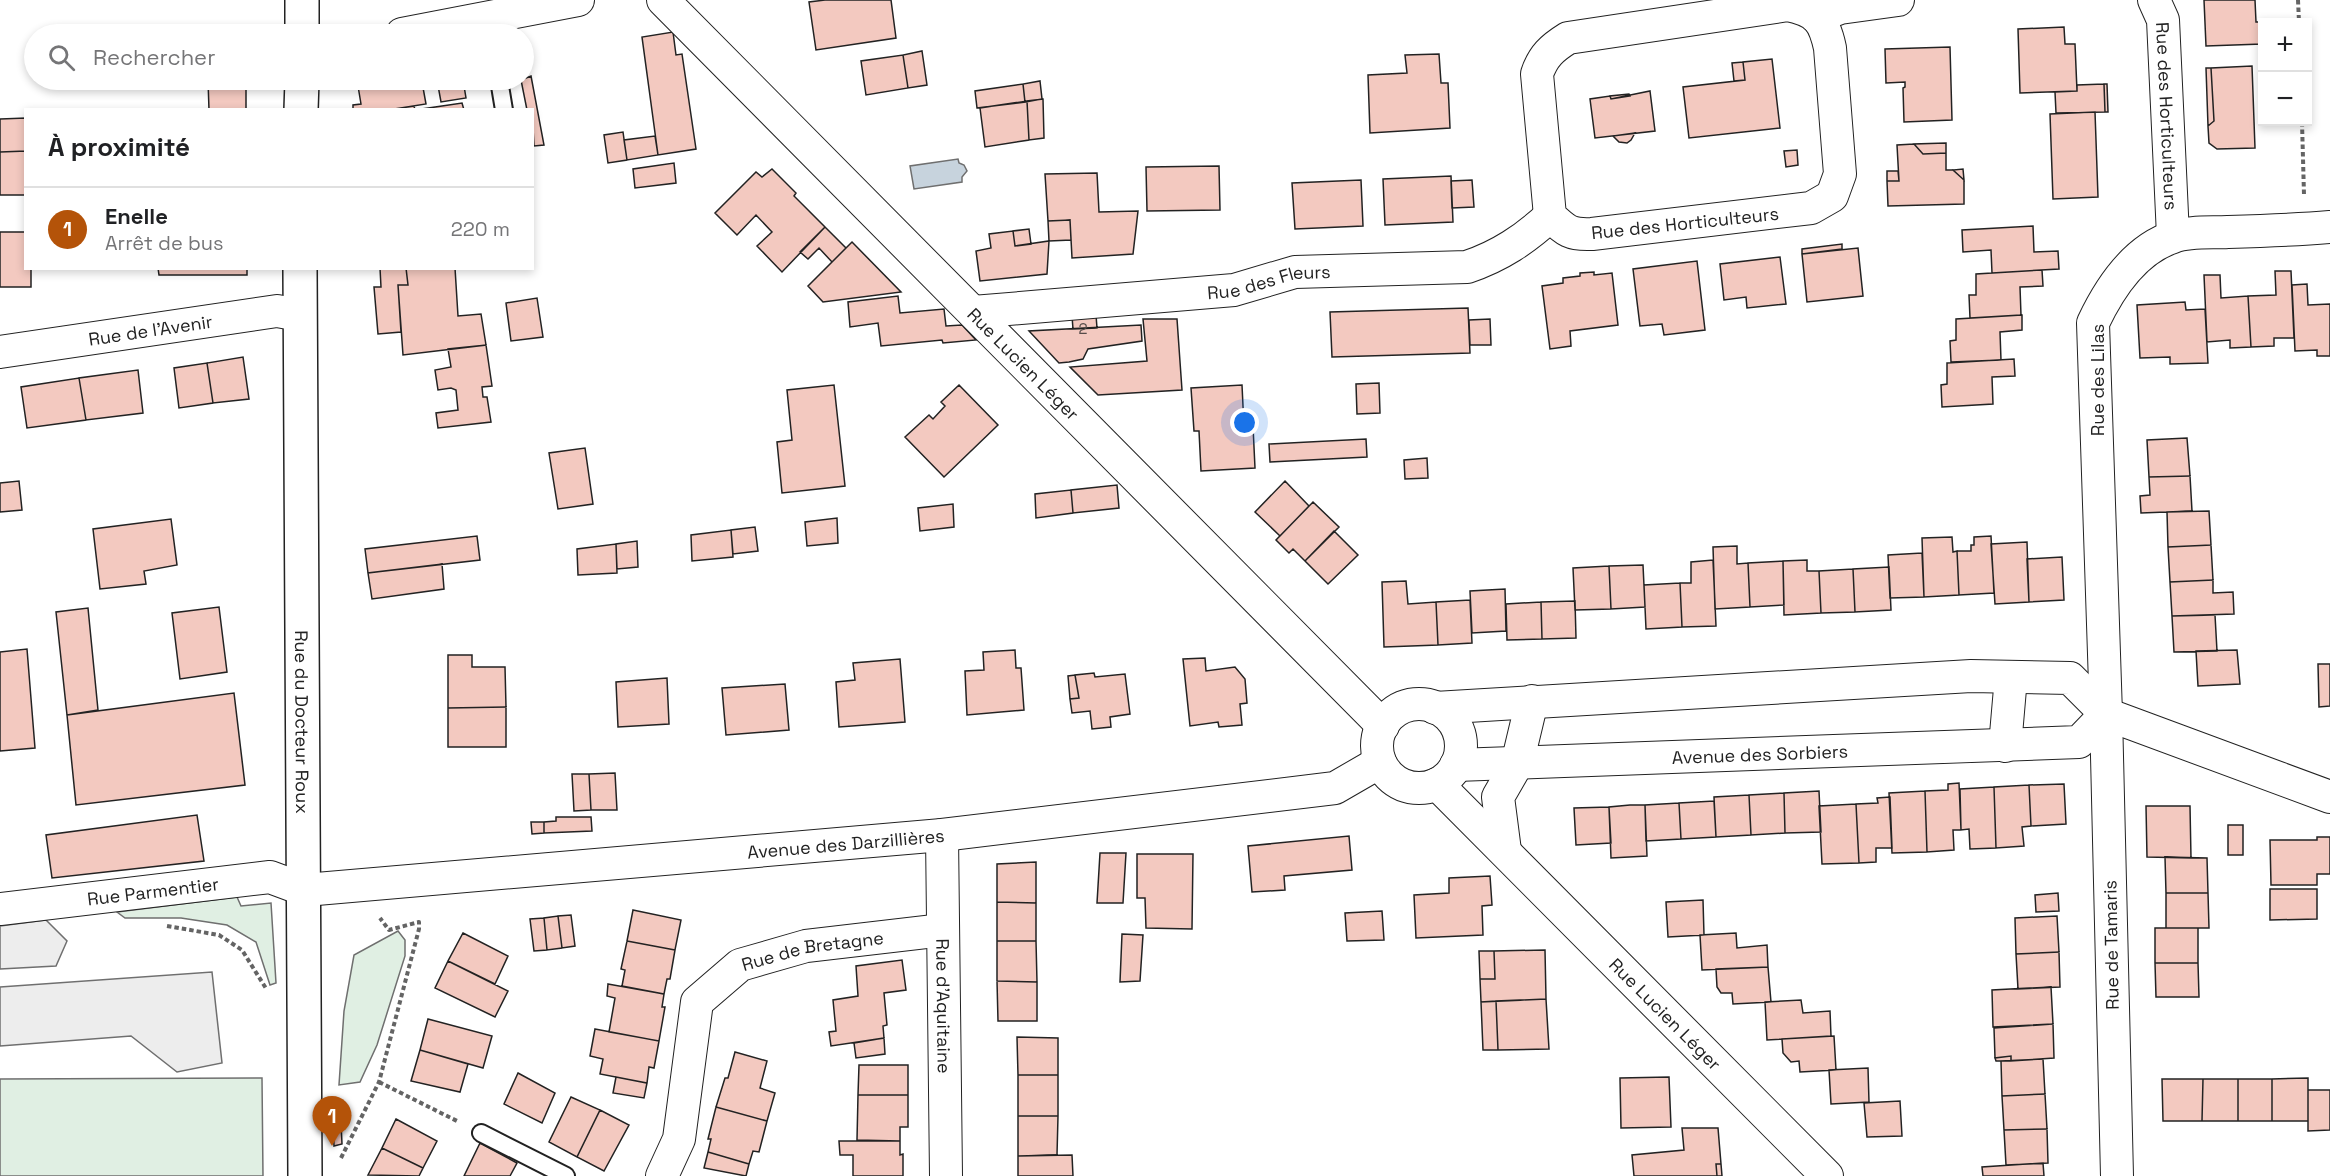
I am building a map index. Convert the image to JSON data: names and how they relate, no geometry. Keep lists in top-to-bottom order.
{
  "streets": {
    "street": [
      "Rue des Horticulteurs",
      "Rue des Fleurs",
      "Rue de l'Avenir",
      "Rue Lucien Léger",
      "Rue des Lilas",
      "Rue du Docteur Roux",
      "Avenue des Sorbiers",
      "Avenue des Darzillières",
      "Rue Parmentier",
      "Rue de Tamaris",
      "Rue de Bretagne",
      "Rue d'Aquitaine"
    ]
  },
  "crossings": [
    ["Rue des Horticulteurs", "Rue des Fleurs"],
    ["Rue des Horticulteurs", "Rue des Lilas"],
    ["Rue des Fleurs", "Rue Lucien Léger"],
    ["Rue de l'Avenir", "Rue du Docteur Roux"],
    ["Rue Lucien Léger", "Avenue des Sorbiers"],
    ["Rue Lucien Léger", "Avenue des Darzillières"],
    ["Rue des Lilas", "Avenue des Sorbiers"],
    ["Rue des Lilas", "Rue de Tamaris"],
    ["Rue du Docteur Roux", "Avenue des Darzillières"],
    ["Rue du Docteur Roux", "Rue Parmentier"],
    ["Avenue des Sorbiers", "Avenue des Darzillières"],
    ["Avenue des Sorbiers", "Rue de Tamaris"],
    ["Avenue des Darzillières", "Rue Parmentier"],
    ["Avenue des Darzillières", "Rue d'Aquitaine"],
    ["Rue de Bretagne", "Rue d'Aquitaine"]
  ],
  "house_numbers": ["2"],
  "page": {
    "map_buttons": ["+", "−"],
    "search": "Rechercher",
    "heading": "À proximité",
    "list": [
      {
        "mark": "1",
        "name": "Enelle",
        "note": "Arrêt de bus",
        "value": "220 m"
      }
    ],
    "pins": "1"
  }
}
